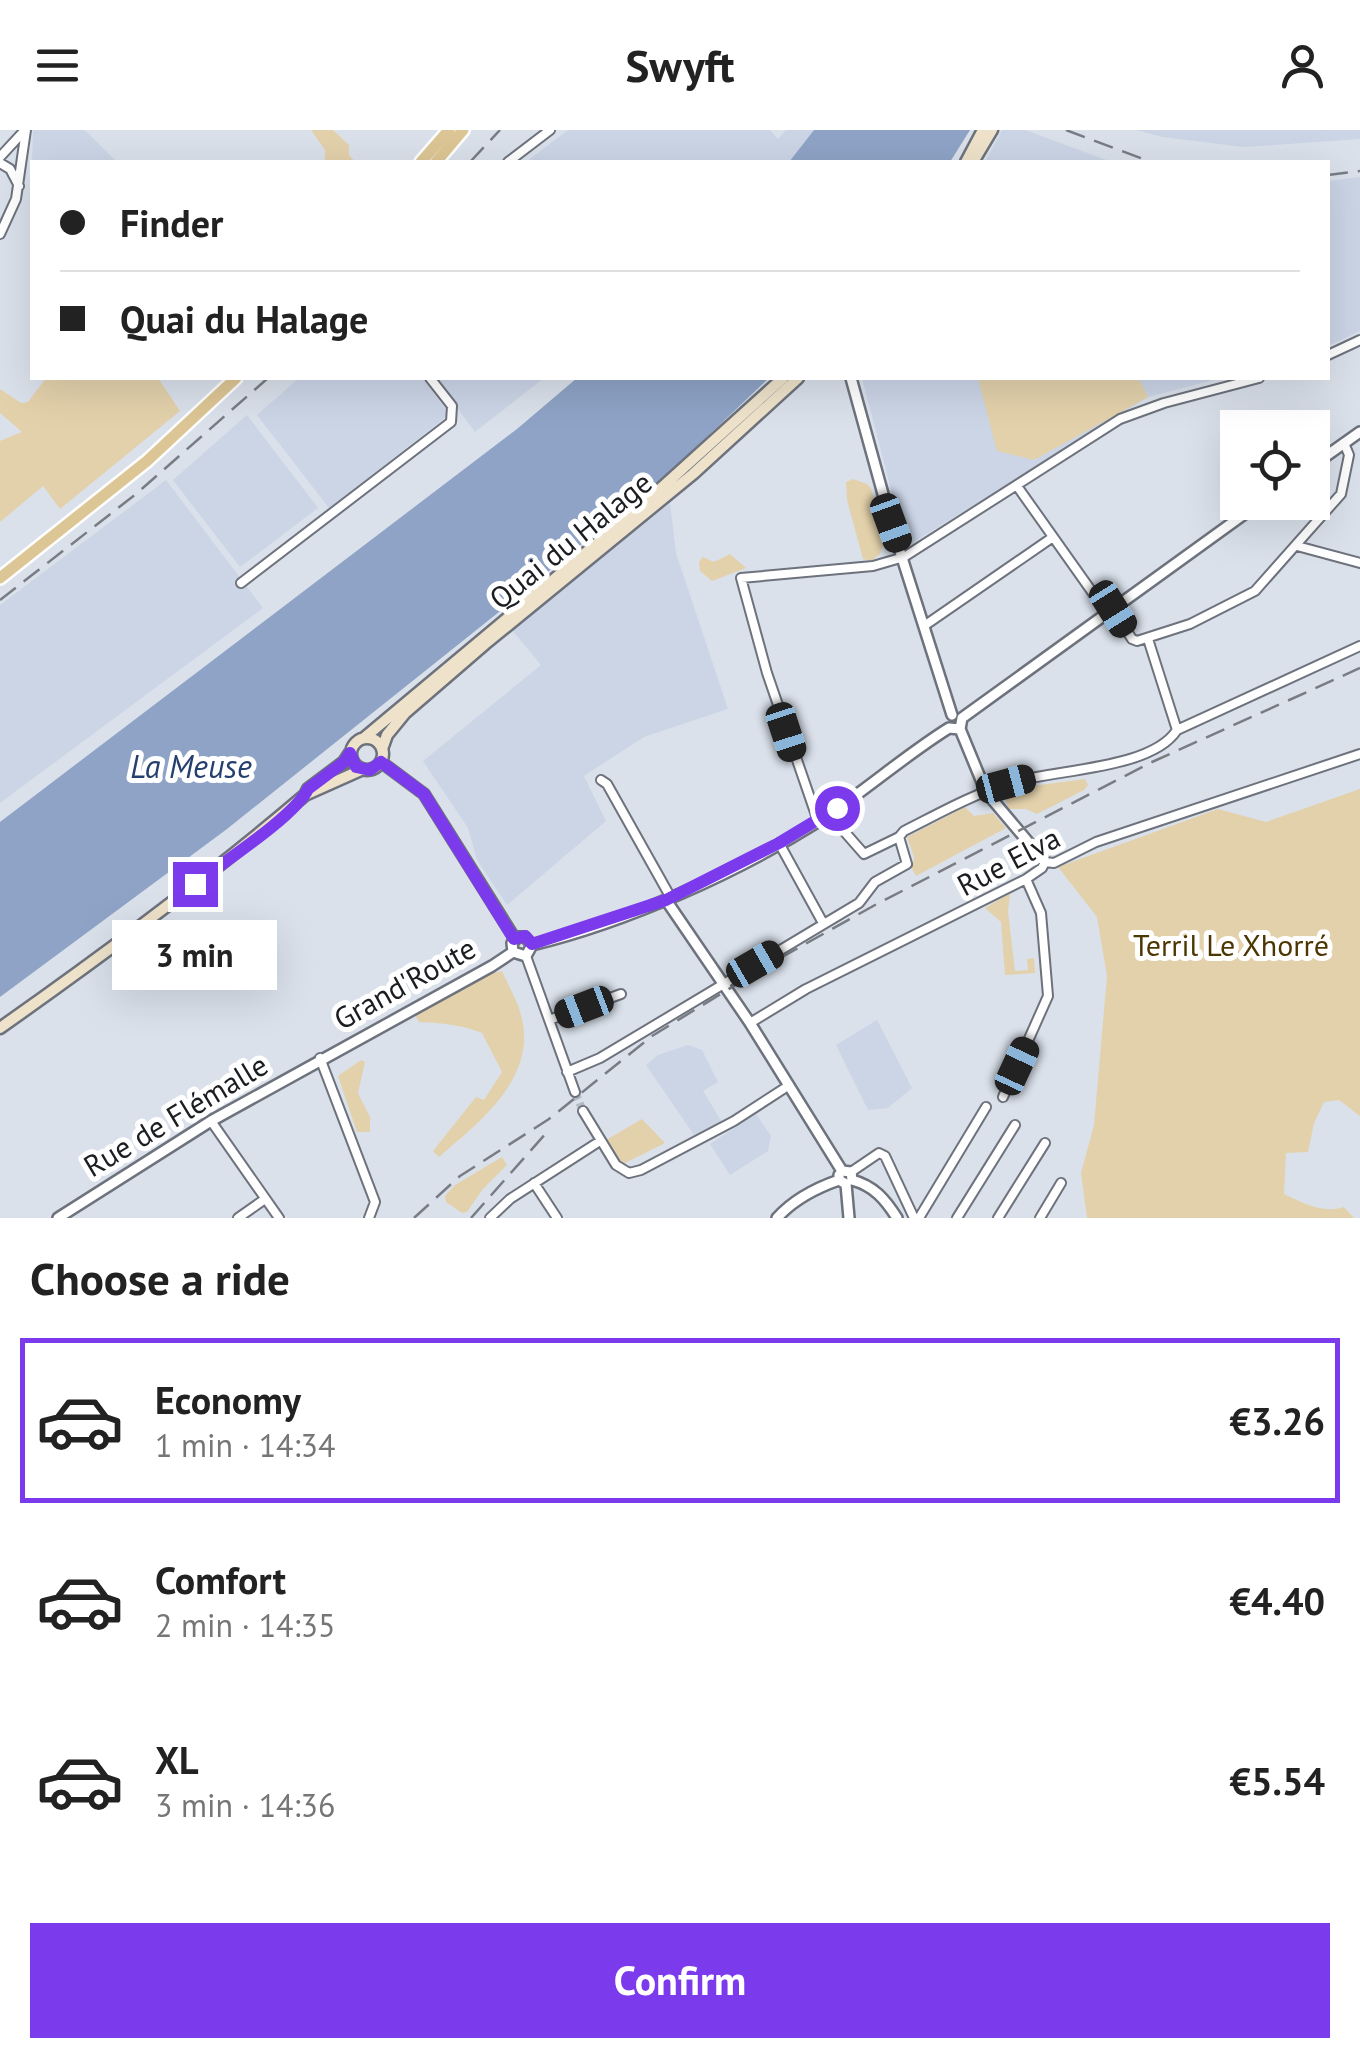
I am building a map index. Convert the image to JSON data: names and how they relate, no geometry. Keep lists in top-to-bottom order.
{
  "streets": {
    "main road": ["Quai du Halage"],
    "street": ["Rue Elva", "Grand'Route", "Rue de Flémalle"]
  },
  "crossings": [
    ["Grand'Route", "Rue de Flémalle"]
  ],
  "water": ["La Meuse"],
  "parks": ["Terril Le Xhorré"],
  "page": {
    "header": "Swyft",
    "banner": ["Finder", "Quai du Halage"],
    "bubble": "3 min",
    "heading": "Choose a ride",
    "list": [
      {
        "name": "Economy",
        "note": "1 min · 14:34",
        "value": "€3.26"
      },
      {
        "name": "Comfort",
        "note": "2 min · 14:35",
        "value": "€4.40"
      },
      {
        "name": "XL",
        "note": "3 min · 14:36",
        "value": "€5.54"
      }
    ],
    "buttons": "Confirm"
  }
}
